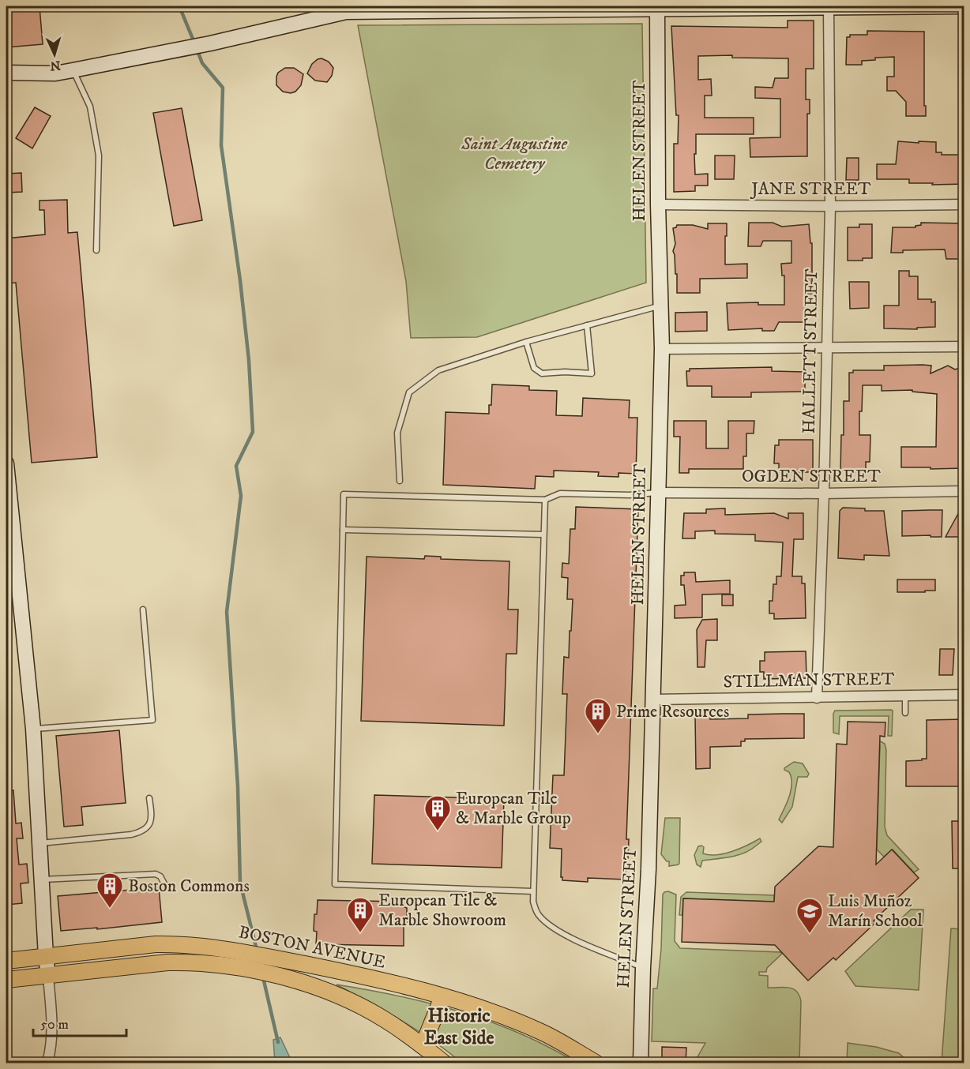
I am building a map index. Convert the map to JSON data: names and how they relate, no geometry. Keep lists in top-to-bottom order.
{
  "streets": {
    "main road": ["HELEN STREET", "BOSTON AVENUE"],
    "street": [
      "JANE STREET",
      "HALLETT STREET",
      "OGDEN STREET",
      "STILLMAN STREET"
    ]
  },
  "crossings": [
    ["HELEN STREET", "JANE STREET"],
    ["HELEN STREET", "OGDEN STREET"],
    ["HELEN STREET", "STILLMAN STREET"],
    ["JANE STREET", "HALLETT STREET"],
    ["HALLETT STREET", "OGDEN STREET"],
    ["HALLETT STREET", "STILLMAN STREET"]
  ],
  "districts": ["Historic East Side"],
  "parks": ["Saint Augustine Cemetery"],
  "places": {
    "building": [
      "Prime Resources",
      "European Tile & Marble Group",
      "Boston Commons",
      "European Tile & Marble Showroom"
    ],
    "school or university": ["Luis Muñoz Marín School"]
  },
  "scale_bar": "50 m",
  "north": "bottom"
}
